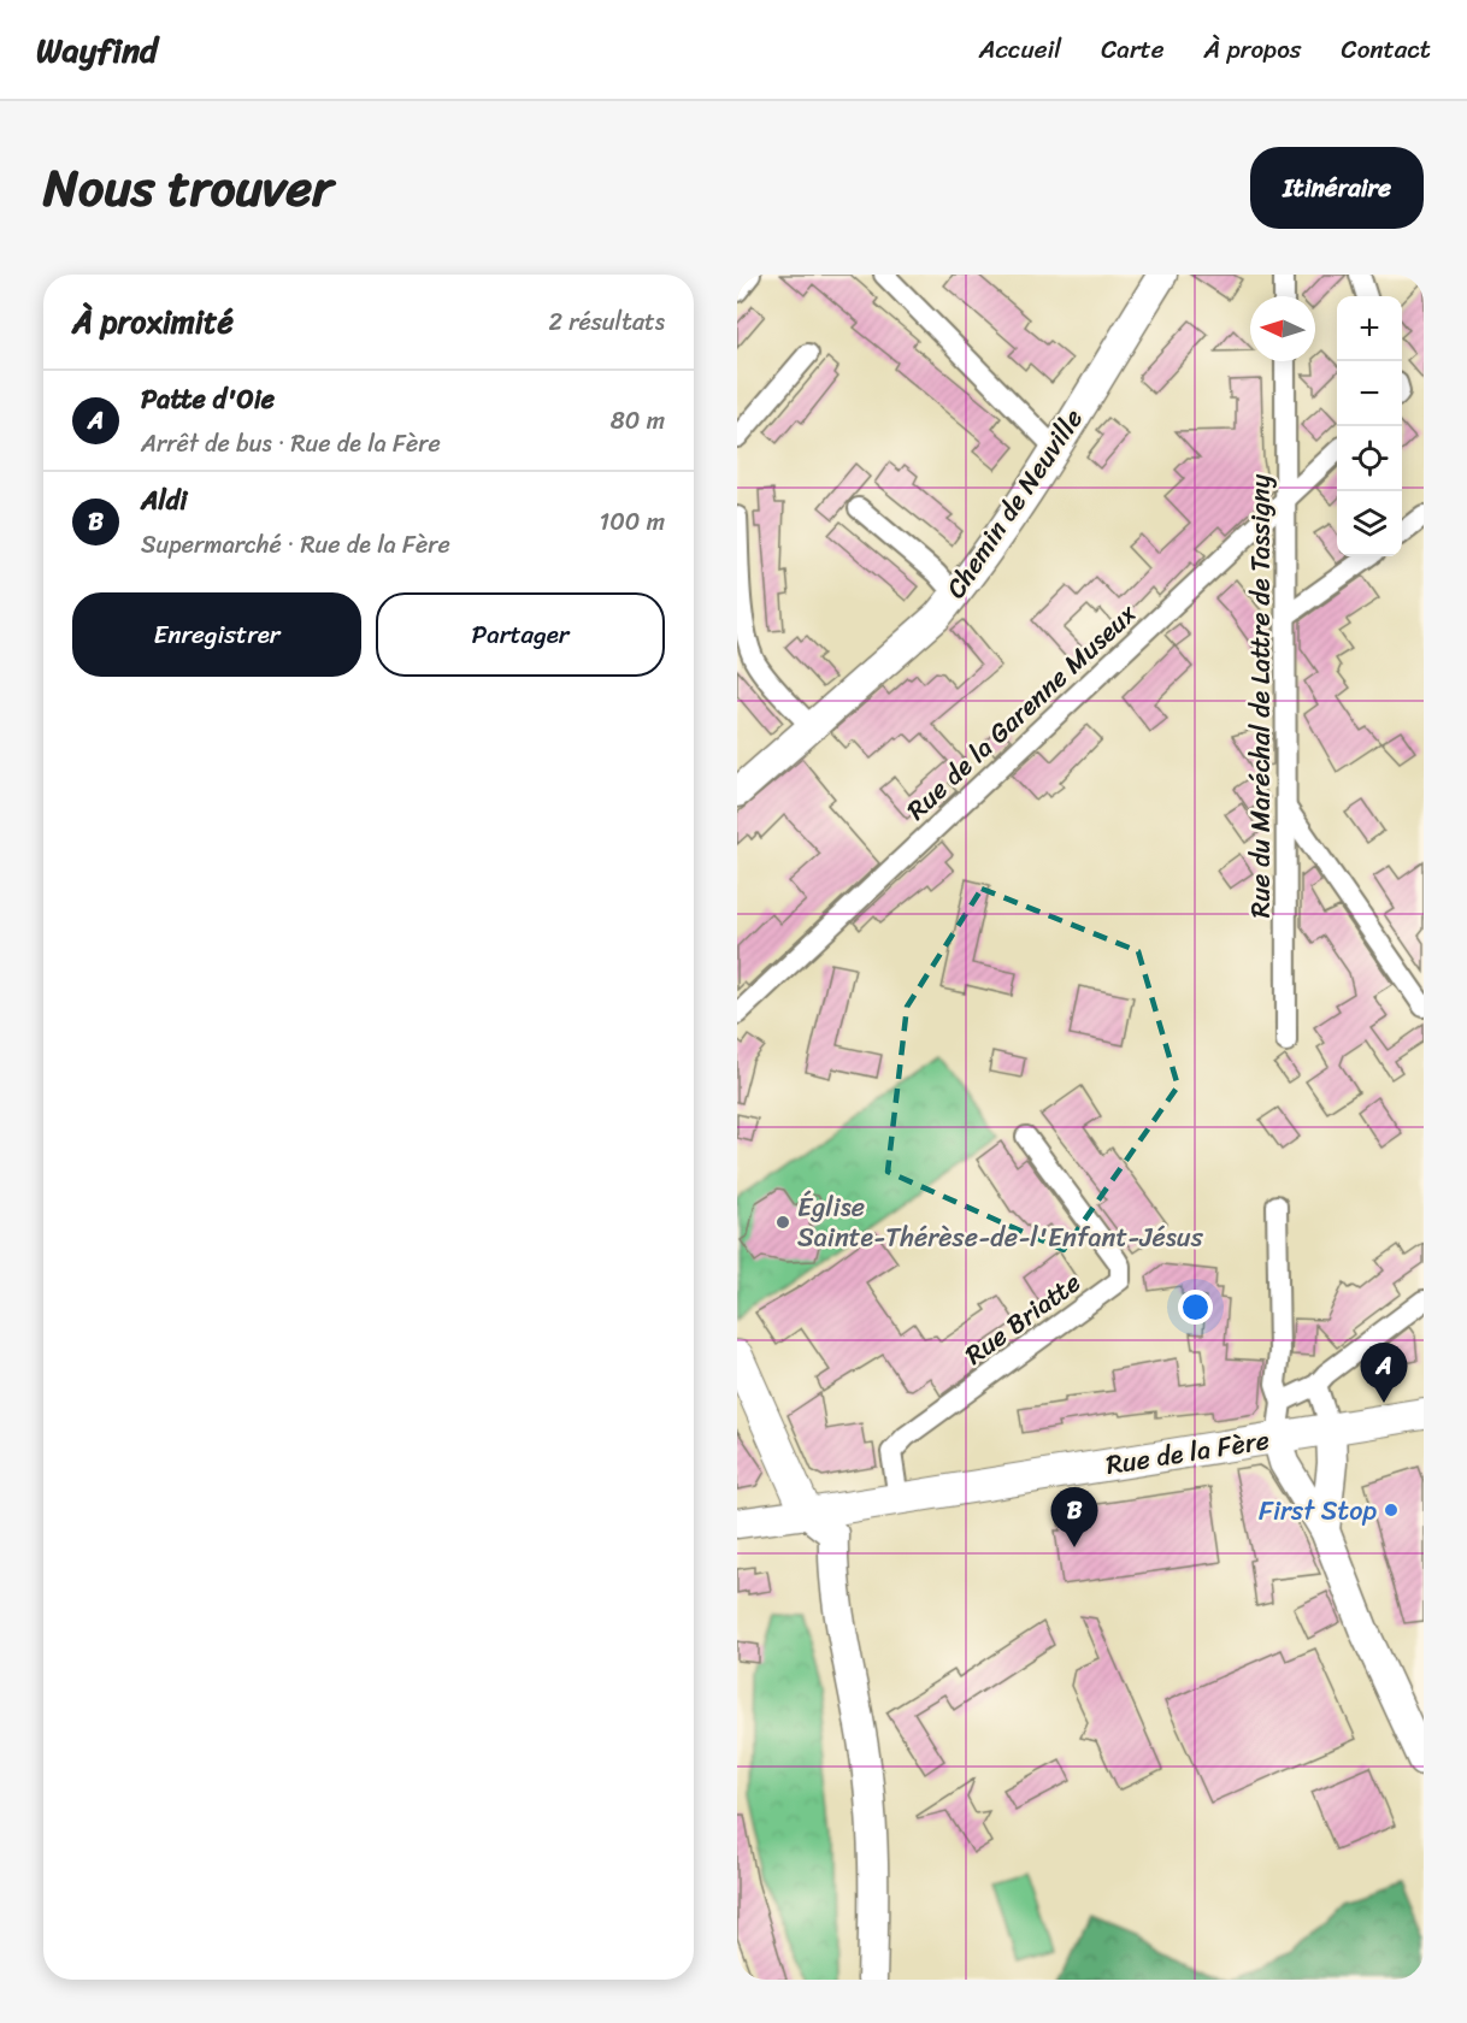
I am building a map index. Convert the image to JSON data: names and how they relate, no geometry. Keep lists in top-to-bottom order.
{
  "streets": {
    "main road": ["Chemin de Neuville", "Rue de la Fère"],
    "street": ["Rue du Maréchal de Lattre de Tassigny", "Rue de la Garenne Museux", "Rue Briatte"]
  },
  "crossings": [
    ["Rue du Maréchal de Lattre de Tassigny", "Rue de la Garenne Museux"],
    ["Rue Briatte", "Rue de la Fère"]
  ],
  "places": ["Église Sainte-Thérèse-de-l'Enfant-Jésus", "First Stop"],
  "north": "left",
  "page": {
    "header": "Wayfind",
    "nav": [
      "Accueil",
      "Carte",
      "À propos",
      "Contact"
    ],
    "title": "Nous trouver",
    "buttons": [
      "Itinéraire",
      ["Enregistrer", "Partager"]
    ],
    "heading": ["À proximité", "2 résultats"],
    "map_buttons": ["+", "−"],
    "list": [
      {
        "mark": "A",
        "name": "Patte d'Oie",
        "note": "Arrêt de bus · Rue de la Fère",
        "value": "80 m"
      },
      {
        "mark": "B",
        "name": "Aldi",
        "note": "Supermarché · Rue de la Fère",
        "value": "100 m"
      }
    ],
    "pins": ["A", "B"]
  }
}
